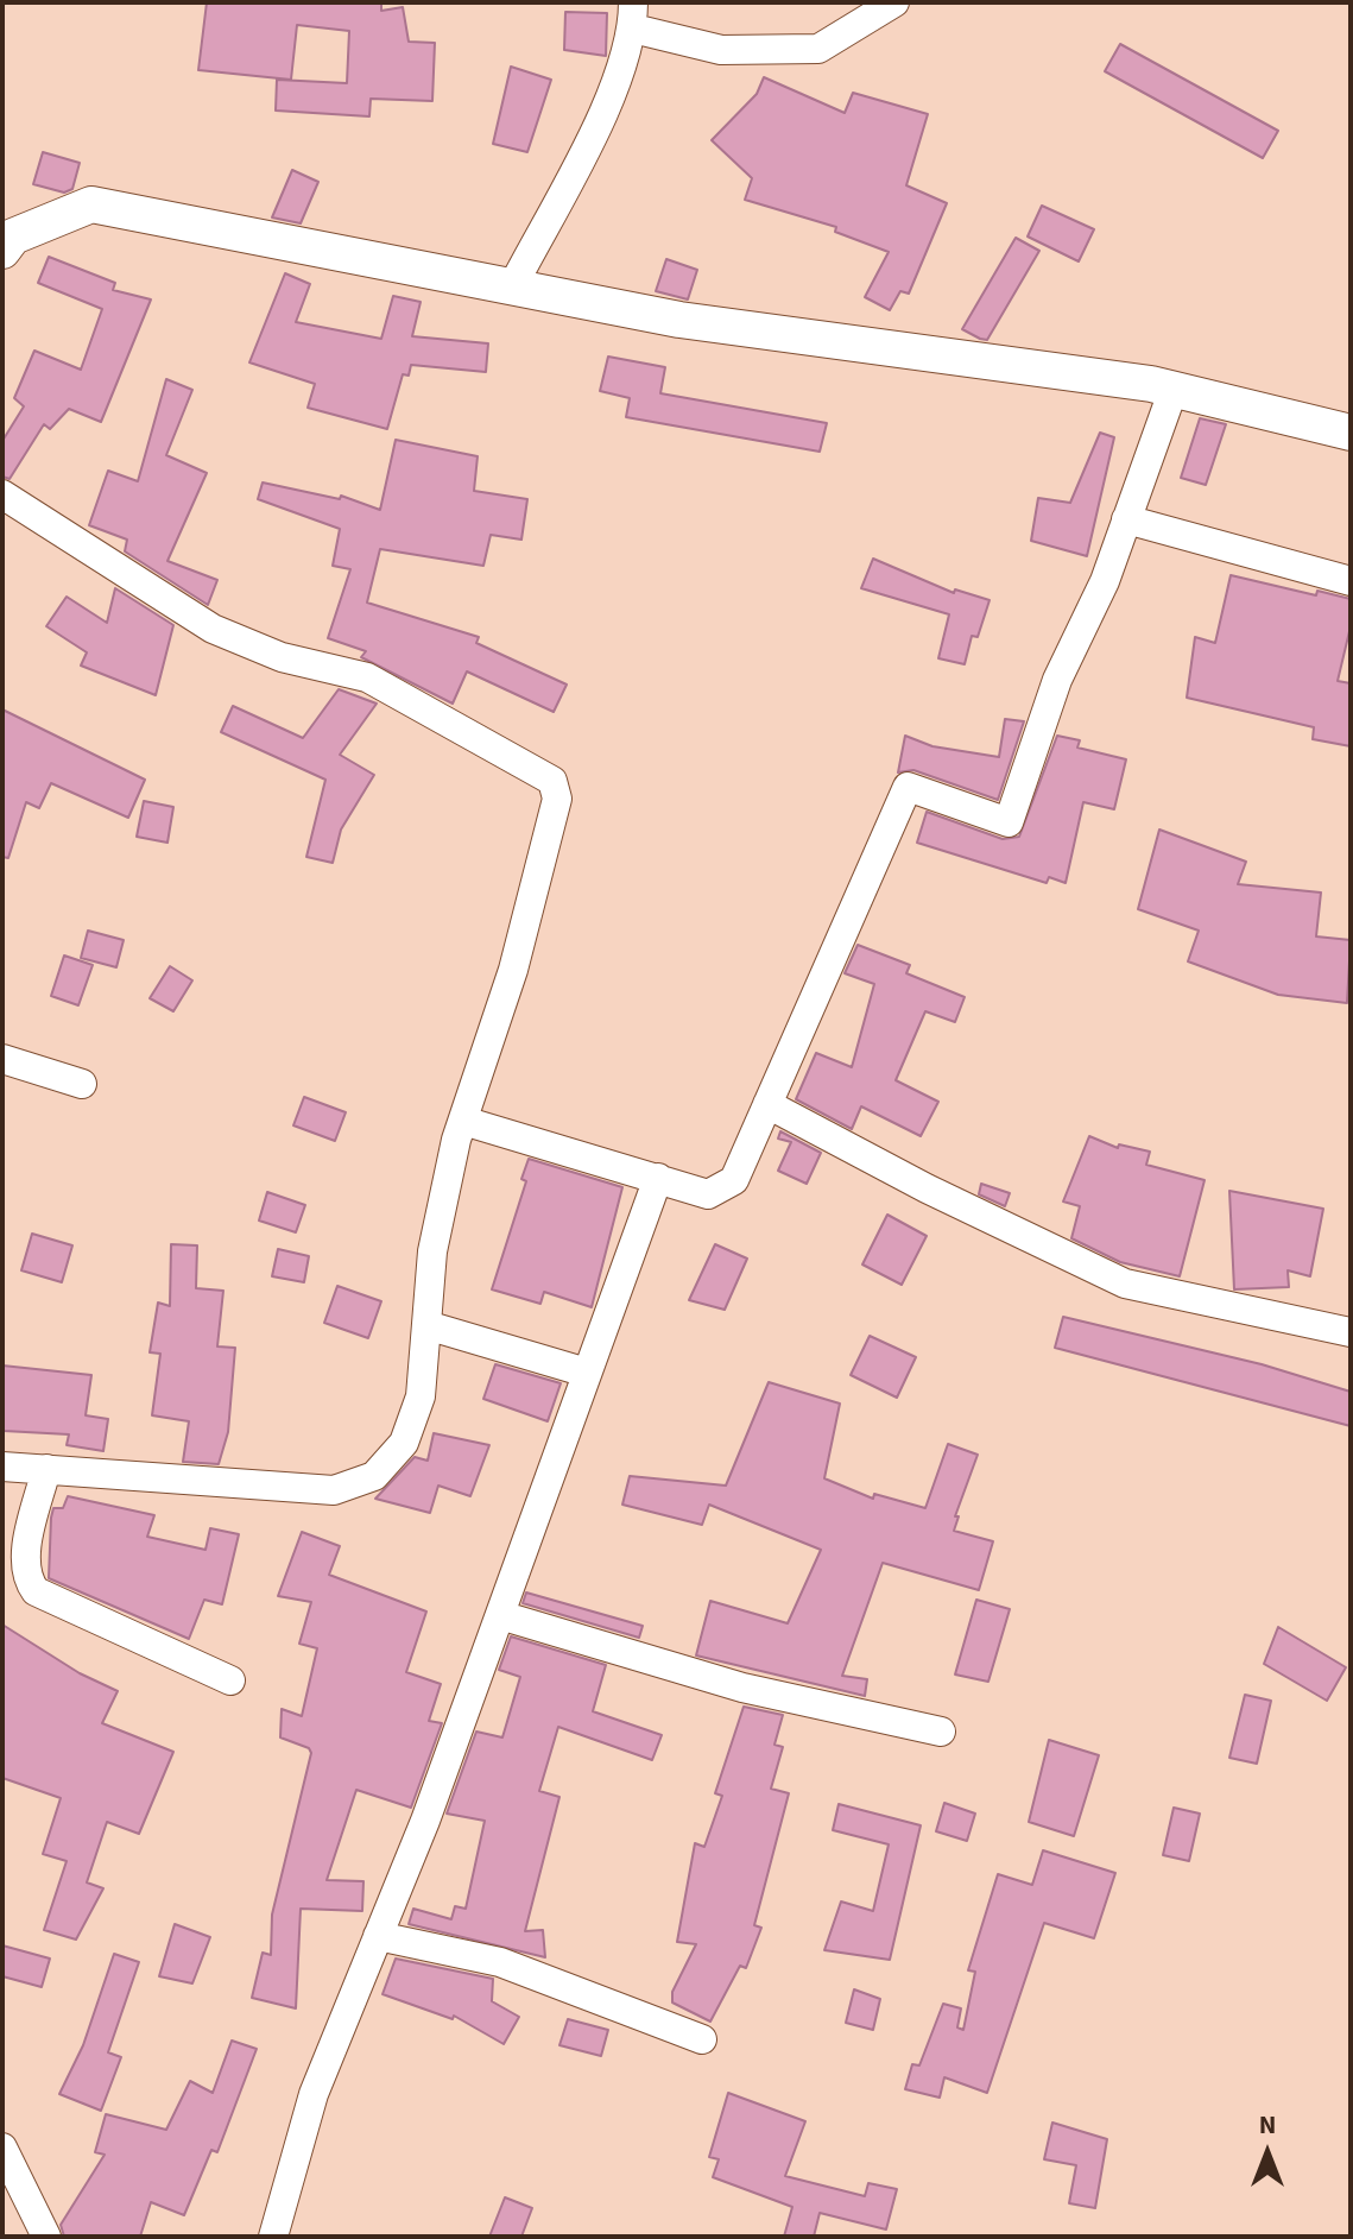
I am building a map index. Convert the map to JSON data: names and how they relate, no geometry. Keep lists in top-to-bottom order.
{
  "north": "top"
}
